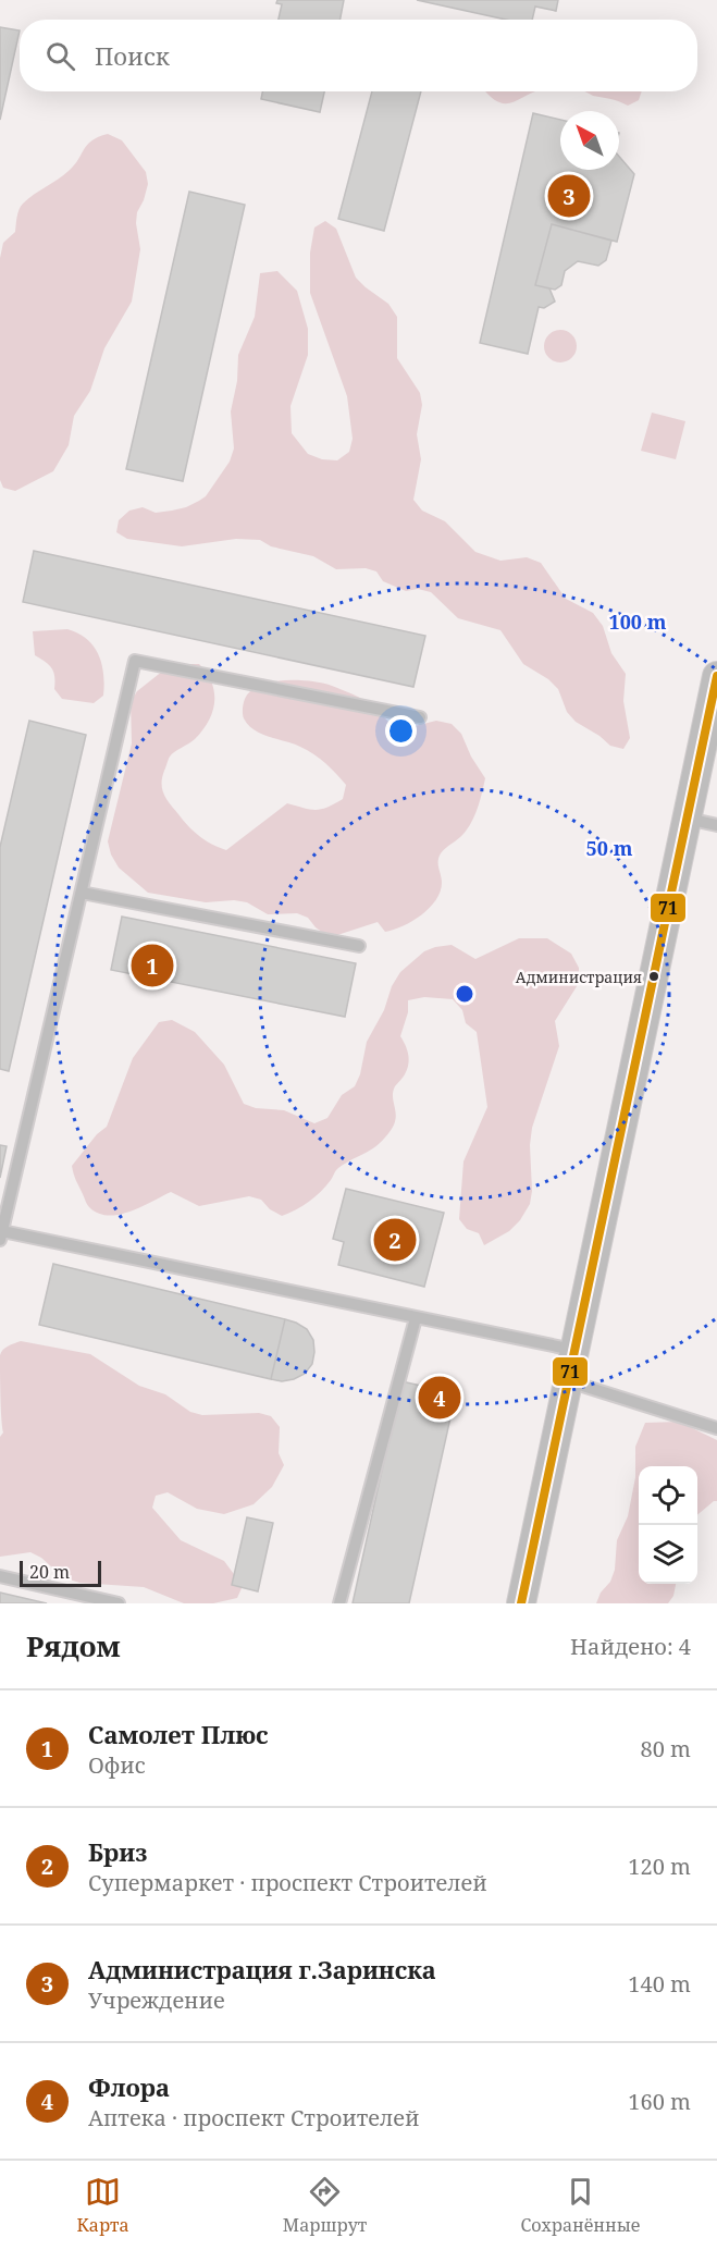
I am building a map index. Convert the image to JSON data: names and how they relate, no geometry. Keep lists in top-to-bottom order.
{
  "places": ["Администрация"],
  "lines": ["transit line 71"],
  "scale_bar": "20 m",
  "north": "top left",
  "page": {
    "search": "Поиск",
    "pins": [
      "3",
      "1",
      "2",
      "4"
    ],
    "scale": "20 m",
    "heading": ["Рядом", "Найдено: 4"],
    "list": [
      {
        "mark": "1",
        "name": "Самолет Плюс",
        "note": "Офис",
        "value": "80 m"
      },
      {
        "mark": "2",
        "name": "Бриз",
        "note": "Супермаркет · проспект Строителей",
        "value": "120 m"
      },
      {
        "mark": "3",
        "name": "Администрация г.Заринска",
        "note": "Учреждение",
        "value": "140 m"
      },
      {
        "mark": "4",
        "name": "Флора",
        "note": "Аптека · проспект Строителей",
        "value": "160 m"
      }
    ],
    "nav": ["Карта", "Маршрут", "Сохранённые"]
  },
  "rings": ["100 m", "50 m"]
}
